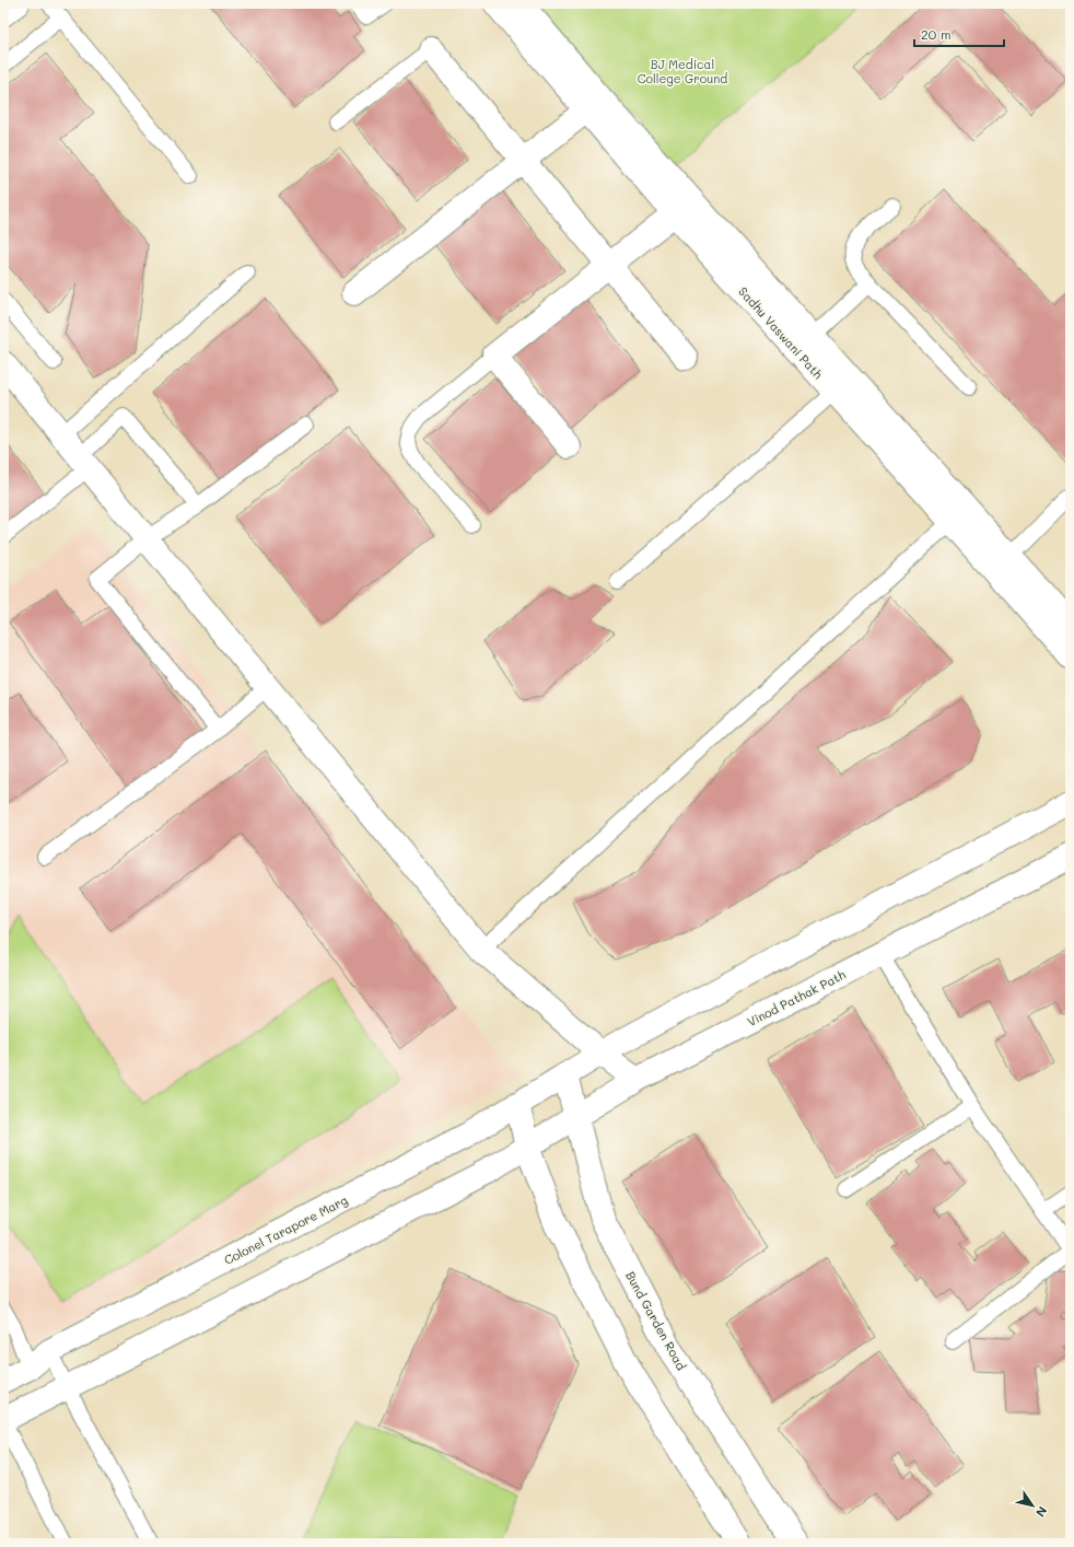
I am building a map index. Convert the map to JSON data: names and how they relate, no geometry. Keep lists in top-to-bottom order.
{
  "streets": {
    "main road": [
      "Sadhu Vaswani Path",
      "Vinod Pathak Path",
      "Colonel Tarapore Marg",
      "Bund Garden Road"
    ]
  },
  "crossings": [
    ["Vinod Pathak Path", "Bund Garden Road"],
    ["Colonel Tarapore Marg", "Bund Garden Road"]
  ],
  "parks": ["BJ Medical College Ground"],
  "scale_bar": "20 m",
  "north": "bottom right"
}
